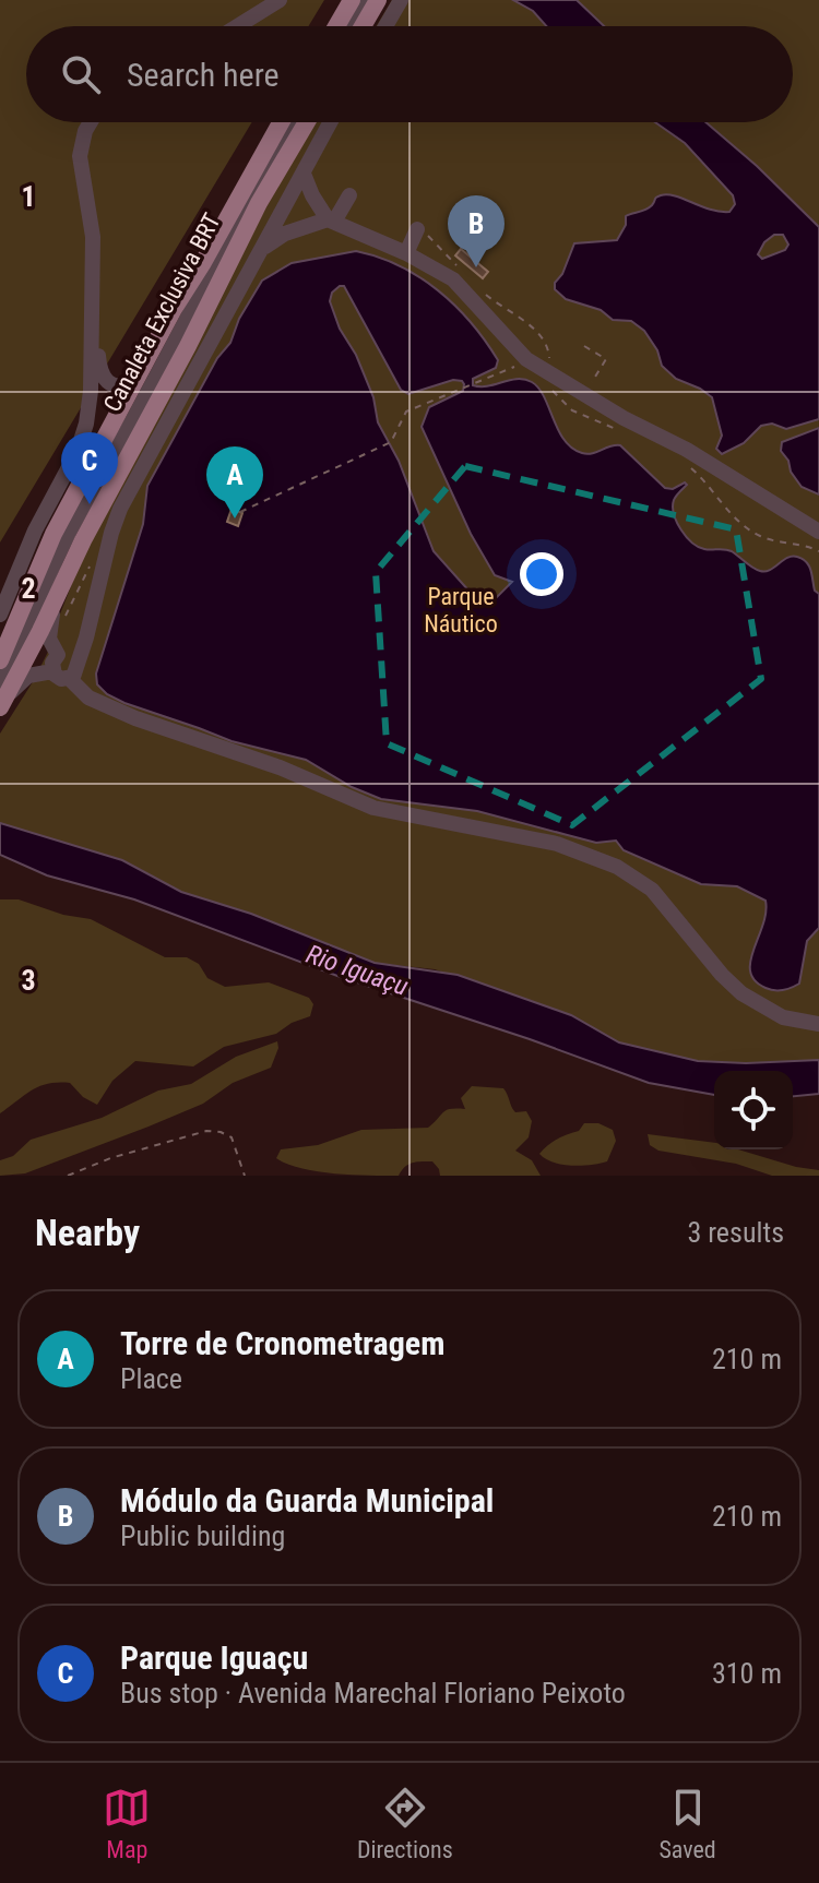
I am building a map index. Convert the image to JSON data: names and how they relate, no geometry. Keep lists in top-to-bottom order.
{
  "streets": {
    "lane": ["Canaleta Exclusiva BRT"]
  },
  "water": ["Rio Iguaçu"],
  "parks": ["Parque Náutico"],
  "page": {
    "search": "Search here",
    "pins": ["B", "C", "A"],
    "heading": ["Nearby", "3 results"],
    "list": [
      {
        "mark": "A",
        "name": "Torre de Cronometragem",
        "note": "Place",
        "value": "210 m"
      },
      {
        "mark": "B",
        "name": "Módulo da Guarda Municipal",
        "note": "Public building",
        "value": "210 m"
      },
      {
        "mark": "C",
        "name": "Parque Iguaçu",
        "note": "Bus stop · Avenida Marechal Floriano Peixoto",
        "value": "310 m"
      }
    ],
    "nav": ["Map", "Directions", "Saved"]
  },
  "grid": {
    "rows": ["1", "2", "3"]
  }
}
